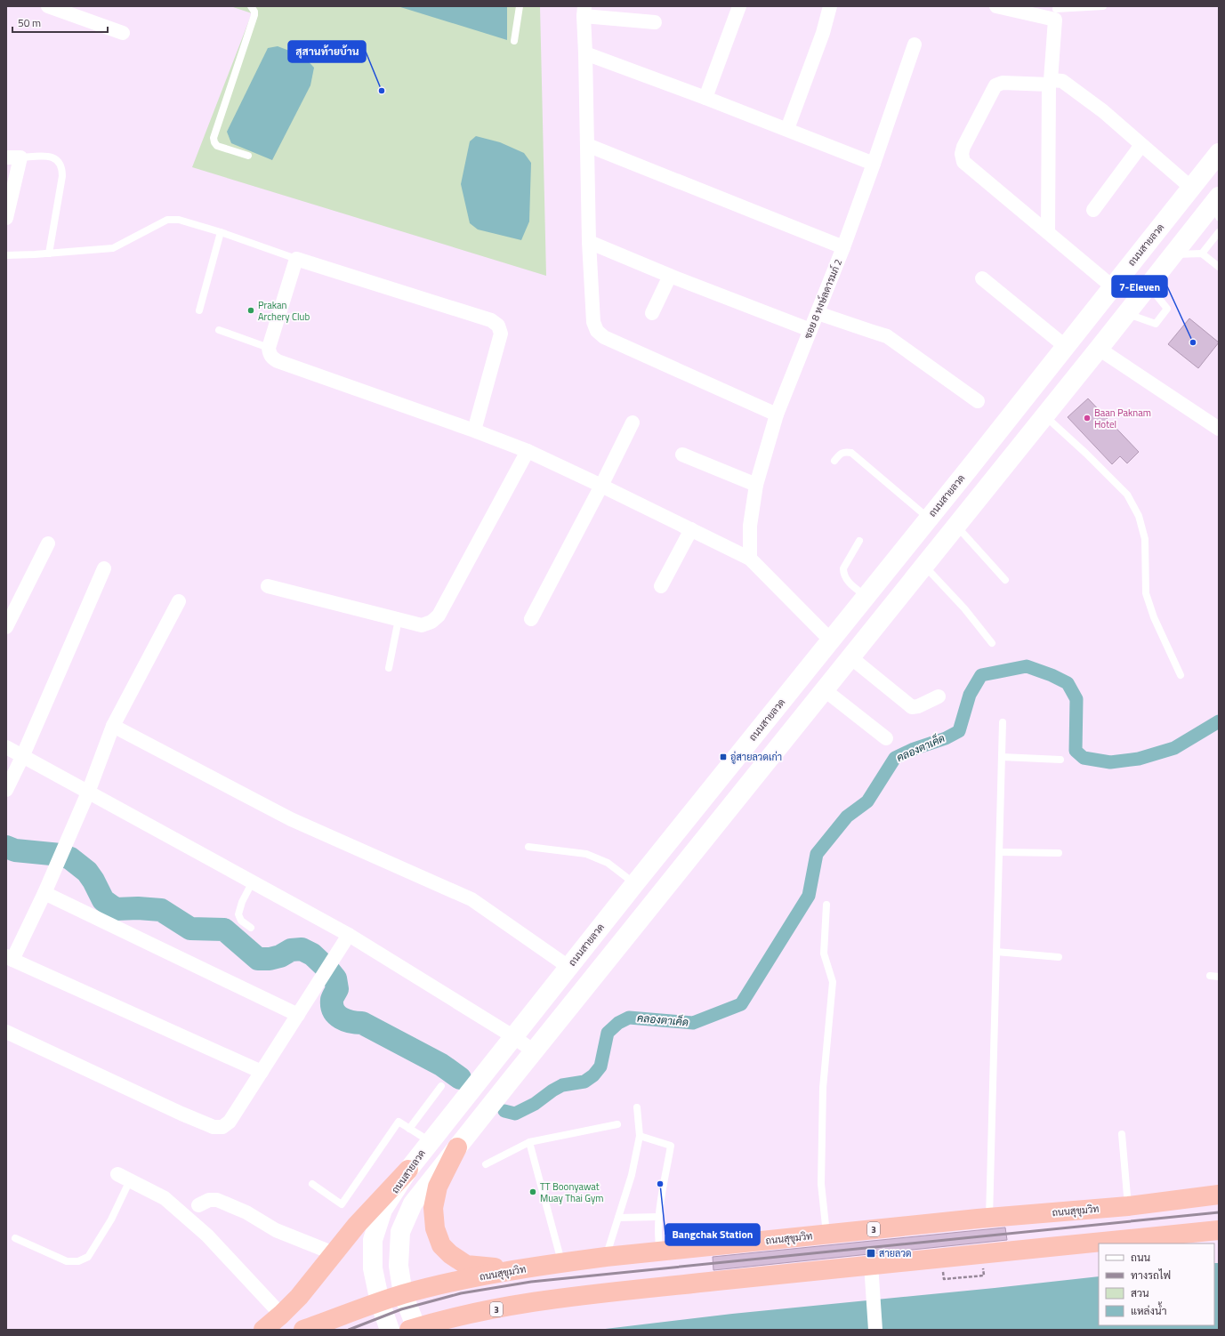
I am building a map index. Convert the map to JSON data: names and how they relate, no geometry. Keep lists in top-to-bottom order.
{
  "streets": {
    "highway": ["ถนนสุขุมวิท", "3"],
    "main road": ["ถนนสายลวด"],
    "street": ["ซอย 8 หงษ์ลดารมภ์ 2"]
  },
  "crossings": [
    ["ถนนสายลวด", "ถนนสุขุมวิท"]
  ],
  "water": ["คลองตาเค็ด"],
  "places": {
    "other": [
      "สุสานท้ายบ้าน",
      "Prakan Archery Club",
      "7-Eleven",
      "Baan Paknam Hotel",
      "Bangchak Station",
      "TT Boonyawat Muay Thai Gym"
    ],
    "transit": ["อู่สายลวดเก่า", "สายลวด"]
  },
  "legend": [
    "ถนน",
    "ทางรถไฟ",
    "สวน",
    "แหล่งน้ำ"
  ],
  "scale_bar": "50 m"
}
